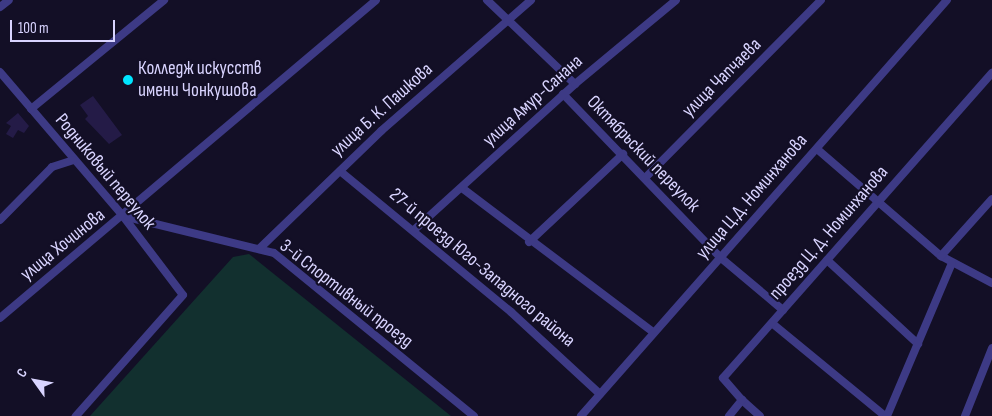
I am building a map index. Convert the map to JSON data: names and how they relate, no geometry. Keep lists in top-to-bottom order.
{
  "streets": {
    "street": [
      "улица Чапчаева",
      "улица Амур-Санана",
      "улица Б. К. Пашкова",
      "Октябрьский переулок",
      "Родниковый переулок",
      "улица Ц.Д. Номинханова",
      "проезд Ц. Д. Номинханова",
      "улица Хочинова",
      "27-й проезд Юго-Западного района",
      "3-й Спортивный проезд"
    ]
  },
  "crossings": [
    ["улица Чапчаева", "Октябрьский переулок"],
    ["улица Амур-Санана", "Октябрьский переулок"],
    ["улица Амур-Санана", "27-й проезд Юго-Западного района"],
    ["улица Б. К. Пашкова", "Октябрьский переулок"],
    ["улица Б. К. Пашкова", "27-й проезд Юго-Западного района"],
    ["улица Б. К. Пашкова", "3-й Спортивный проезд"],
    ["Октябрьский переулок", "улица Ц.Д. Номинханова"],
    ["Октябрьский переулок", "проезд Ц. Д. Номинханова"],
    ["Родниковый переулок", "улица Хочинова"],
    ["Родниковый переулок", "3-й Спортивный проезд"],
    ["улица Ц.Д. Номинханова", "27-й проезд Юго-Западного района"],
    ["улица Хочинова", "3-й Спортивный проезд"]
  ],
  "places": ["Колледж искусств имени Чонкушова"],
  "scale_bar": "100 m",
  "north": "top left"
}
